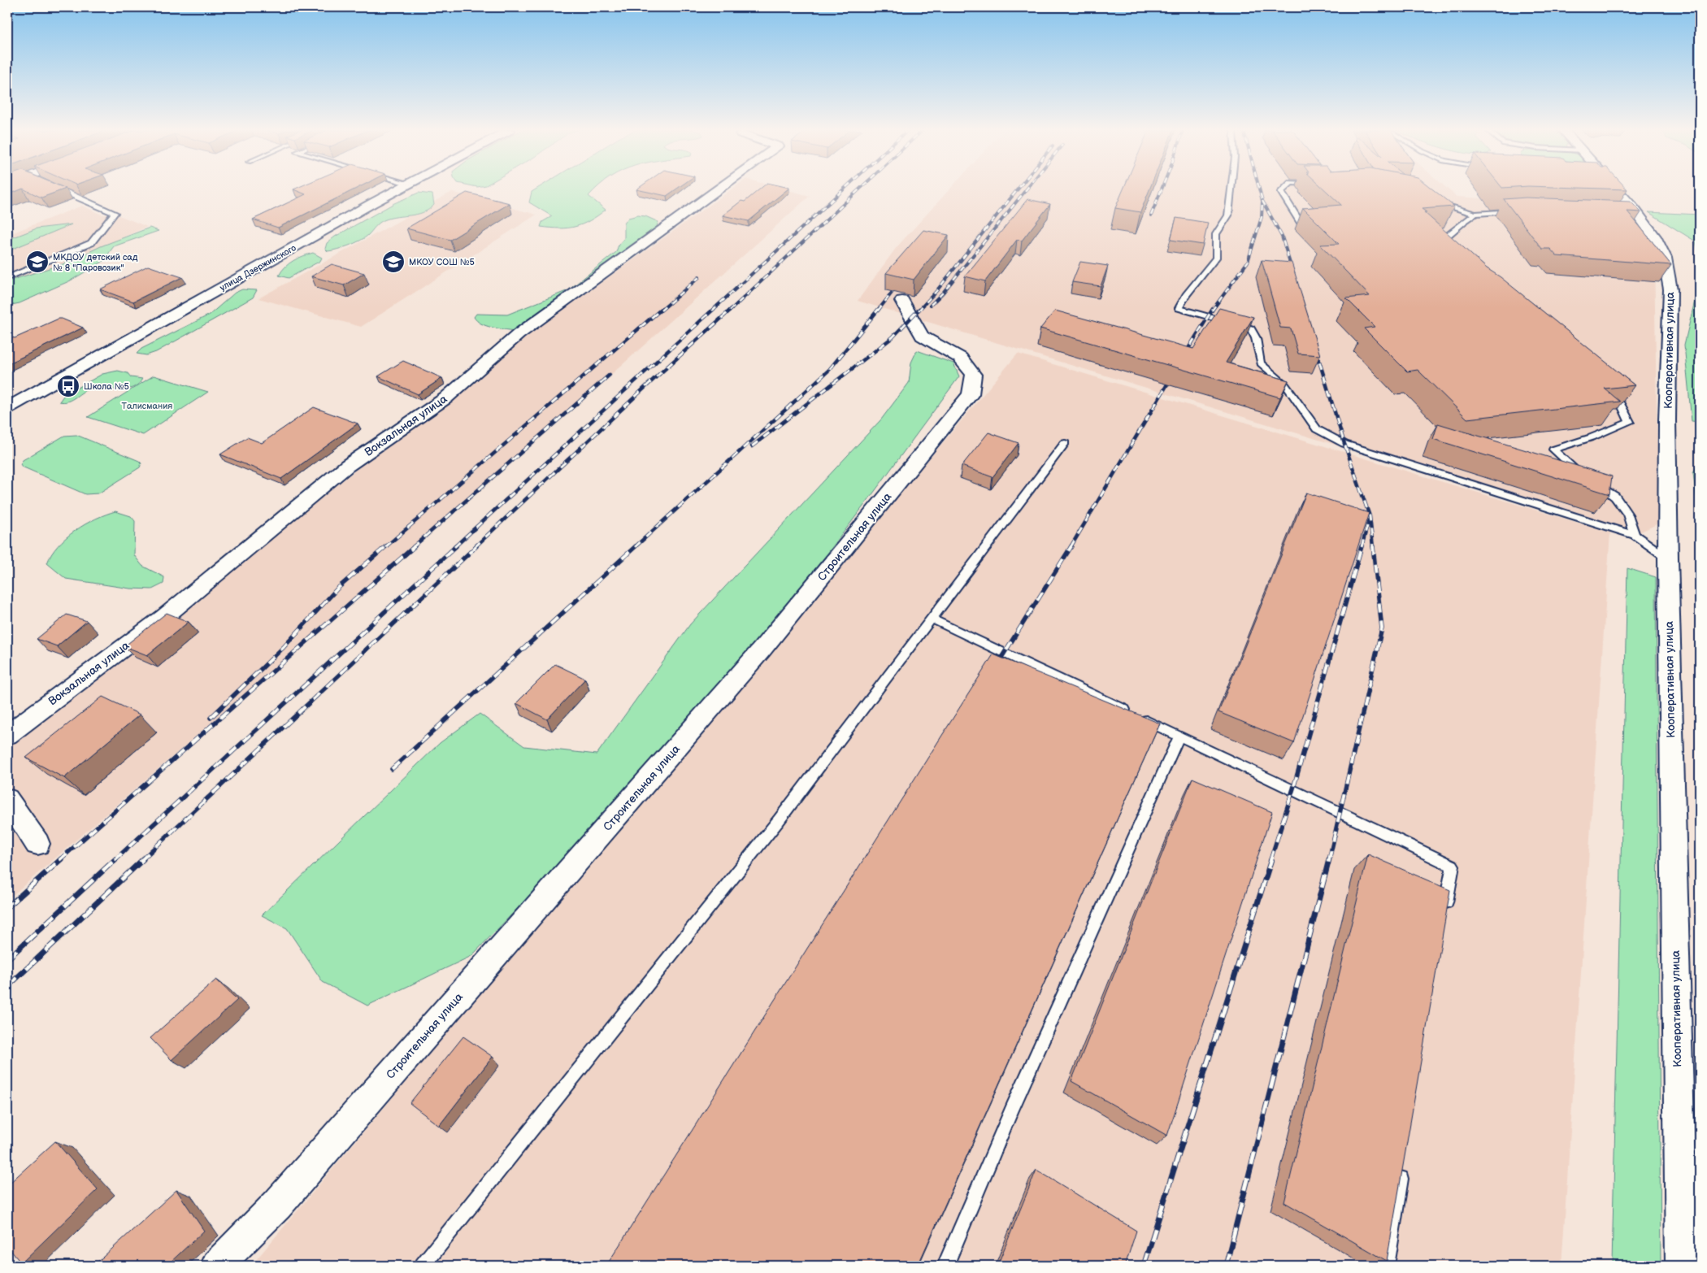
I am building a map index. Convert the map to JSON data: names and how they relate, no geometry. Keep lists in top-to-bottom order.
{
  "streets": {
    "street": [
      "улица Дзержинского",
      "Кооперативная улица",
      "Вокзальная улица",
      "Строительная улица"
    ]
  },
  "parks": ["Талисмания"],
  "places": {
    "school or university": ["МКДОУ детский сад № 8 \"Паровозик\"", "МКОУ СОШ №5"],
    "bus stop": ["Школа №5"]
  }
}
